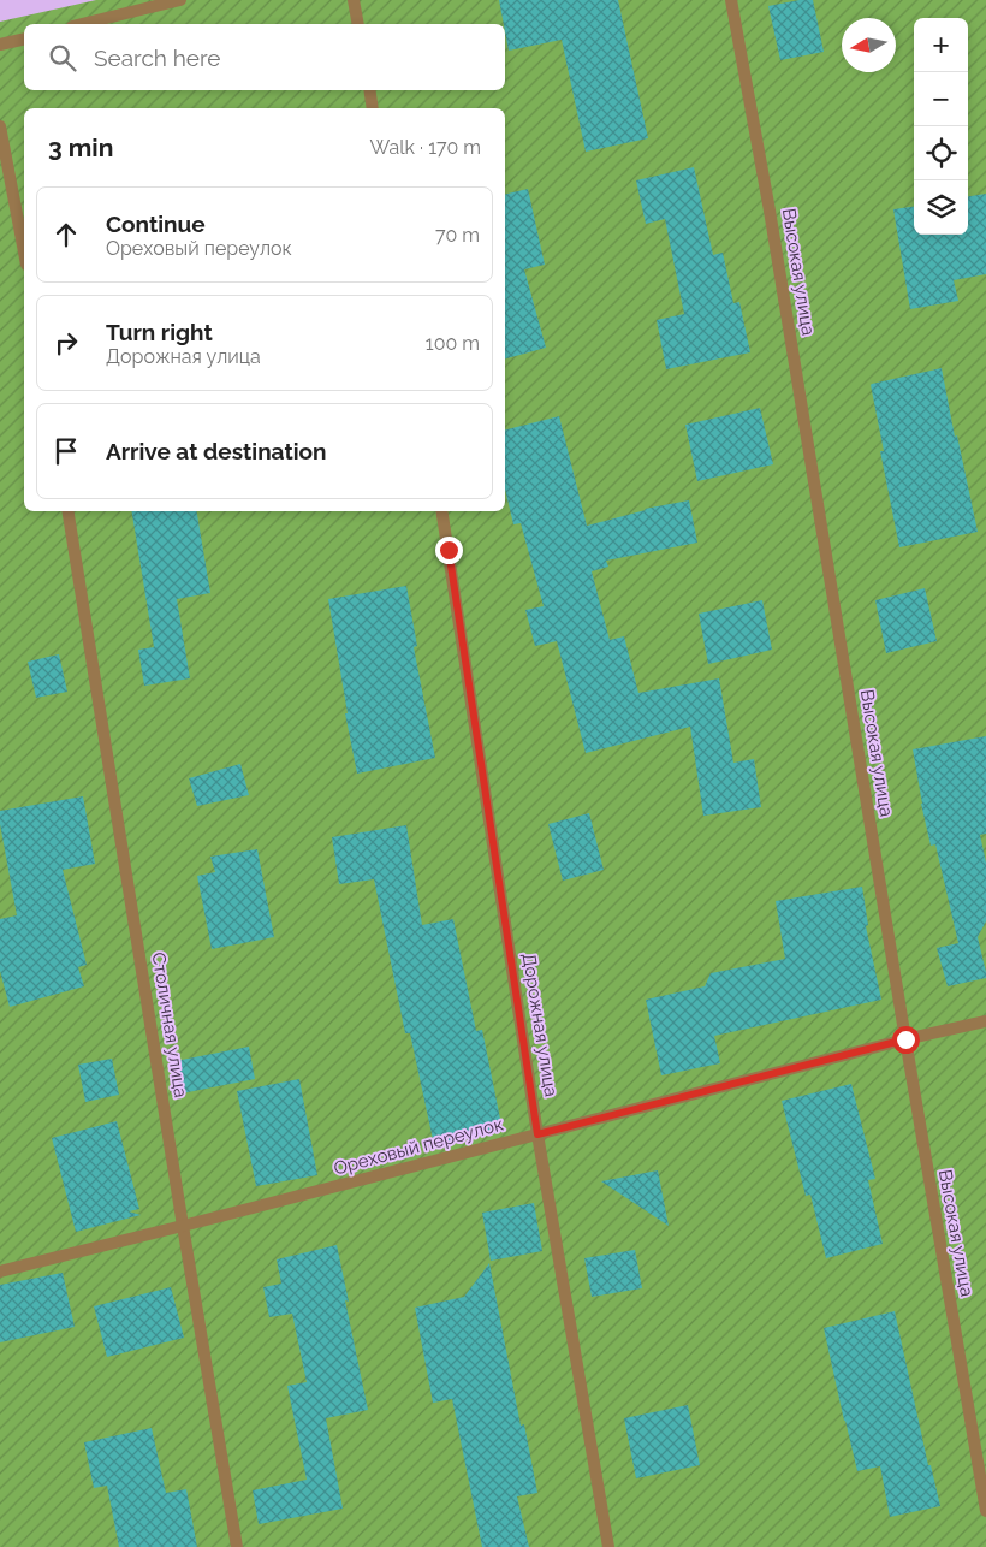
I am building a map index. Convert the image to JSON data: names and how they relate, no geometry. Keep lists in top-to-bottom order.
{
  "streets": {
    "street": [
      "Высокая улица",
      "Столичная улица",
      "Дорожная улица",
      "Ореховый переулок"
    ]
  },
  "crossings": [
    ["Высокая улица", "Ореховый переулок"],
    ["Столичная улица", "Ореховый переулок"],
    ["Дорожная улица", "Ореховый переулок"]
  ],
  "north": "left",
  "page": {
    "map_buttons": ["+", "−"],
    "search": "Search here",
    "heading": ["3 min", "Walk · 170 m"],
    "list": [
      ["Continue", "Ореховый переулок", "70 m"],
      ["Turn right", "Дорожная улица", "100 m"],
      "Arrive at destination"
    ]
  }
}
